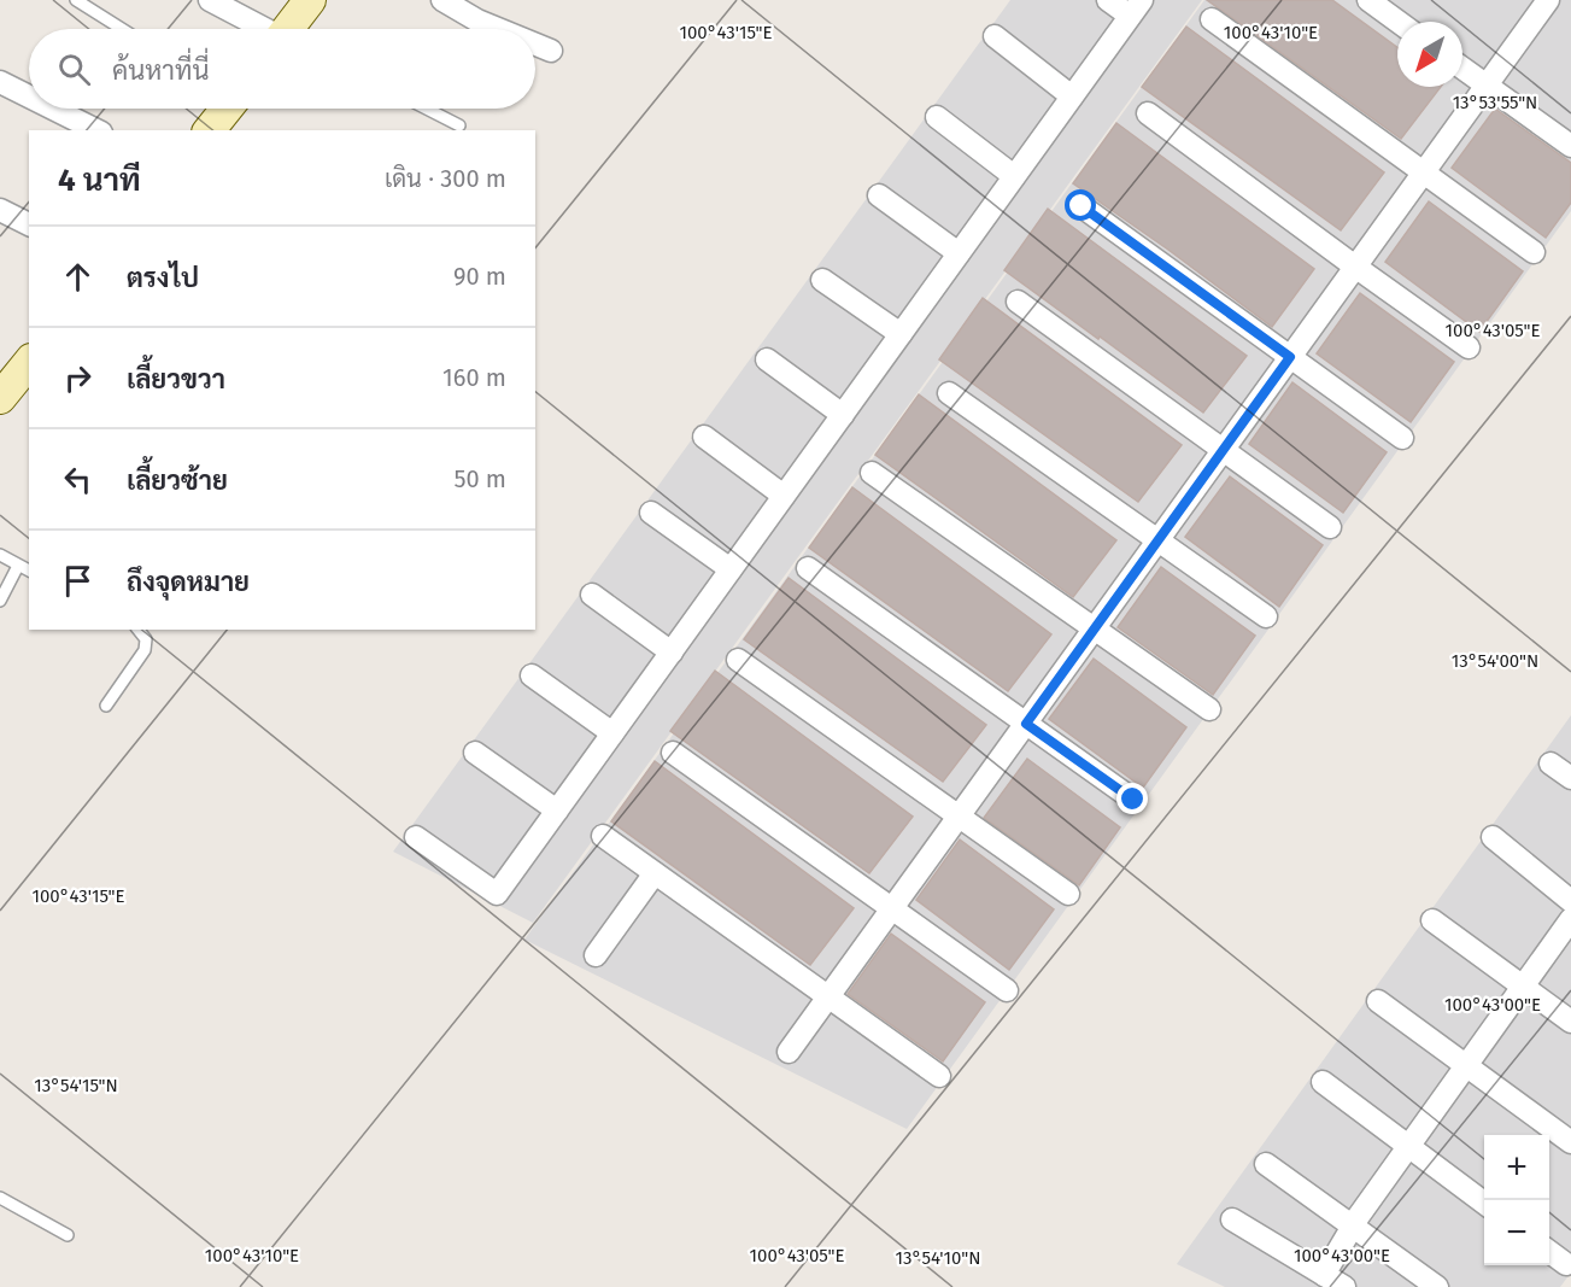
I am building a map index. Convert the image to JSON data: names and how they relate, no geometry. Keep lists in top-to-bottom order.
{
  "north": "bottom left",
  "page": {
    "search": "ค้นหาที่นี่",
    "heading": ["4 นาที", "เดิน · 300 m"],
    "list": [
      ["ตรงไป", "90 m"],
      ["เลี้ยวขวา", "160 m"],
      ["เลี้ยวซ้าย", "50 m"],
      "ถึงจุดหมาย"
    ],
    "map_buttons": ["+", "−"]
  },
  "coordinates": [
    "100°43'15\"E",
    "100°43'10\"E",
    "13°53'55\"N",
    "100°43'05\"E",
    "13°54'00\"N",
    "100°43'00\"E",
    "13°54'15\"N",
    "13°54'10\"N"
  ]
}
